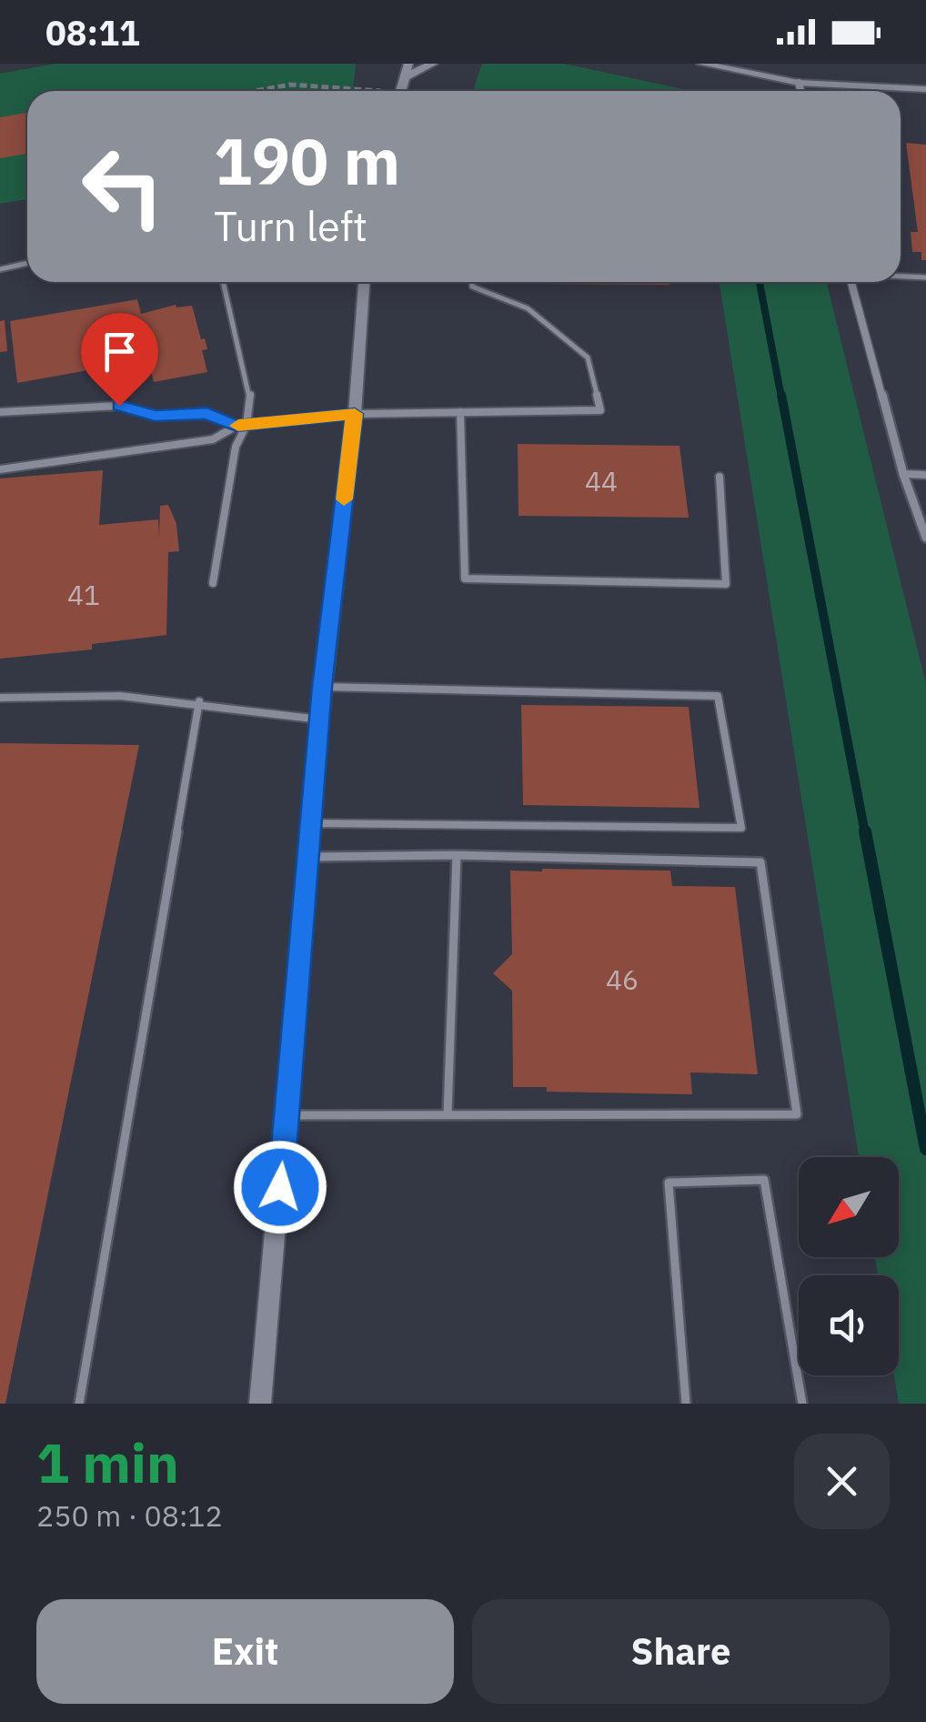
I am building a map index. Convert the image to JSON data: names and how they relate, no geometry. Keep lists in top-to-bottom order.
{
  "house_numbers": ["44", "41", "46"],
  "north": "bottom left",
  "page": {
    "status": "08:11",
    "turn": ["190 m", "Turn left"],
    "heading": ["1 min", "250 m · 08:12"],
    "buttons": ["Exit", "Share"]
  }
}
